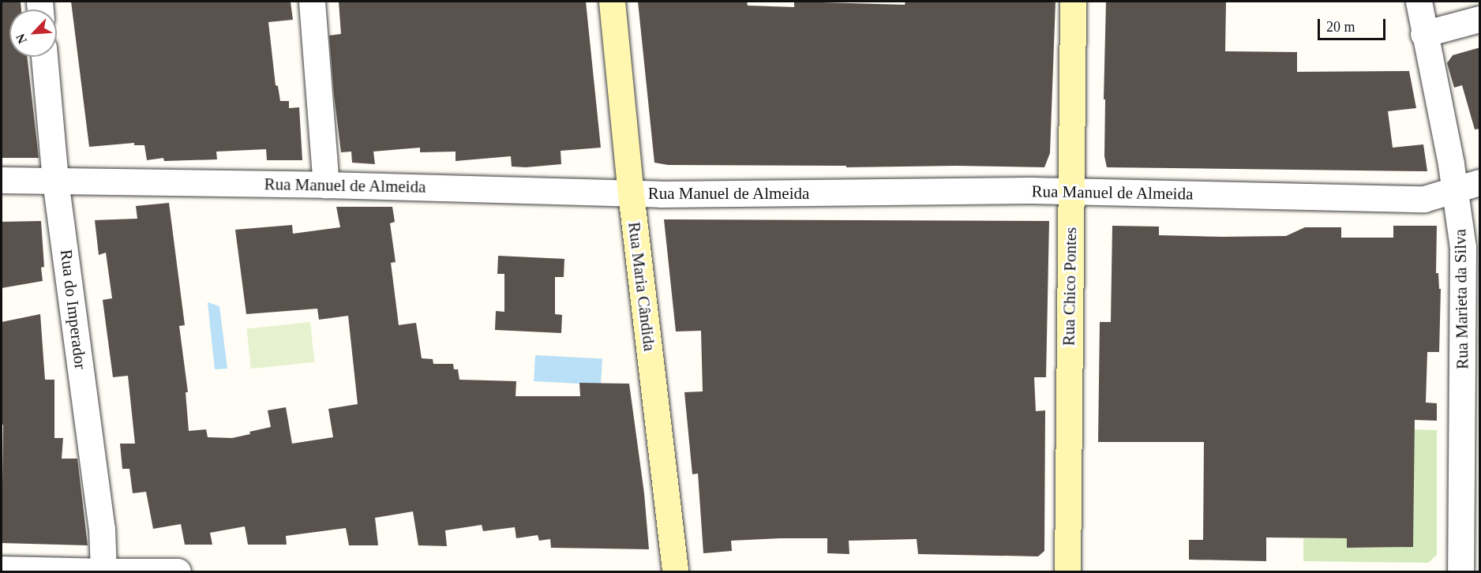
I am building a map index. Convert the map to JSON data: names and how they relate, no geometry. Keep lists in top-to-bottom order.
{
  "streets": {
    "main road": ["Rua Maria Cândida", "Rua Chico Pontes"],
    "street": ["Rua Manuel de Almeida", "Rua Marieta da Silva", "Rua do Imperador"]
  },
  "crossings": [
    ["Rua Manuel de Almeida", "Rua Maria Cândida"],
    ["Rua Manuel de Almeida", "Rua Chico Pontes"],
    ["Rua Manuel de Almeida", "Rua Marieta da Silva"],
    ["Rua Manuel de Almeida", "Rua do Imperador"]
  ],
  "scale_bar": "20 m",
  "north": "bottom left"
}
